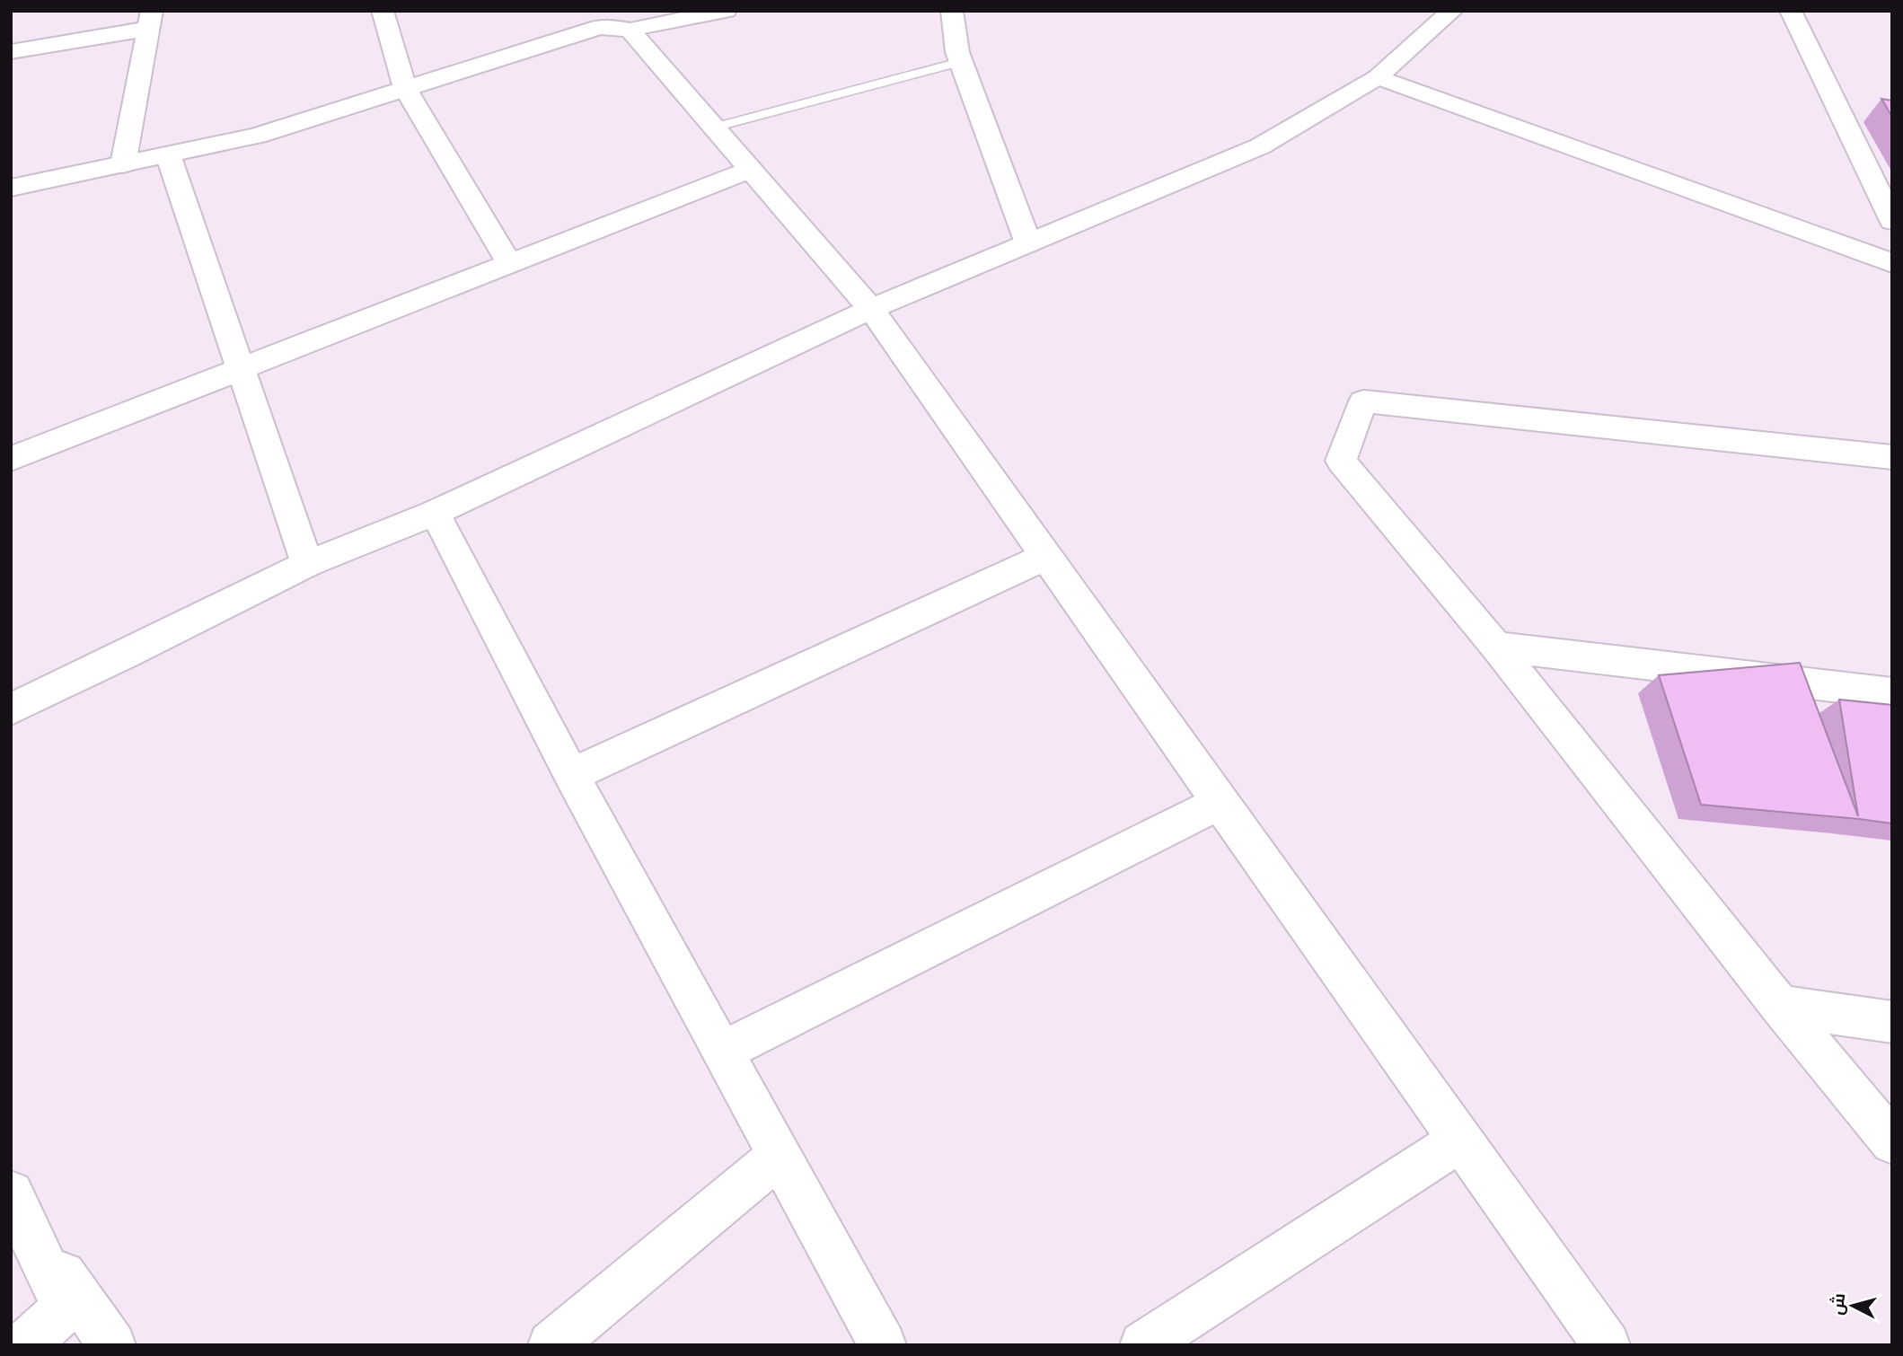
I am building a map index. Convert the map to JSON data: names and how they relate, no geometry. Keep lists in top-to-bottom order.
{
  "north": "left"
}
